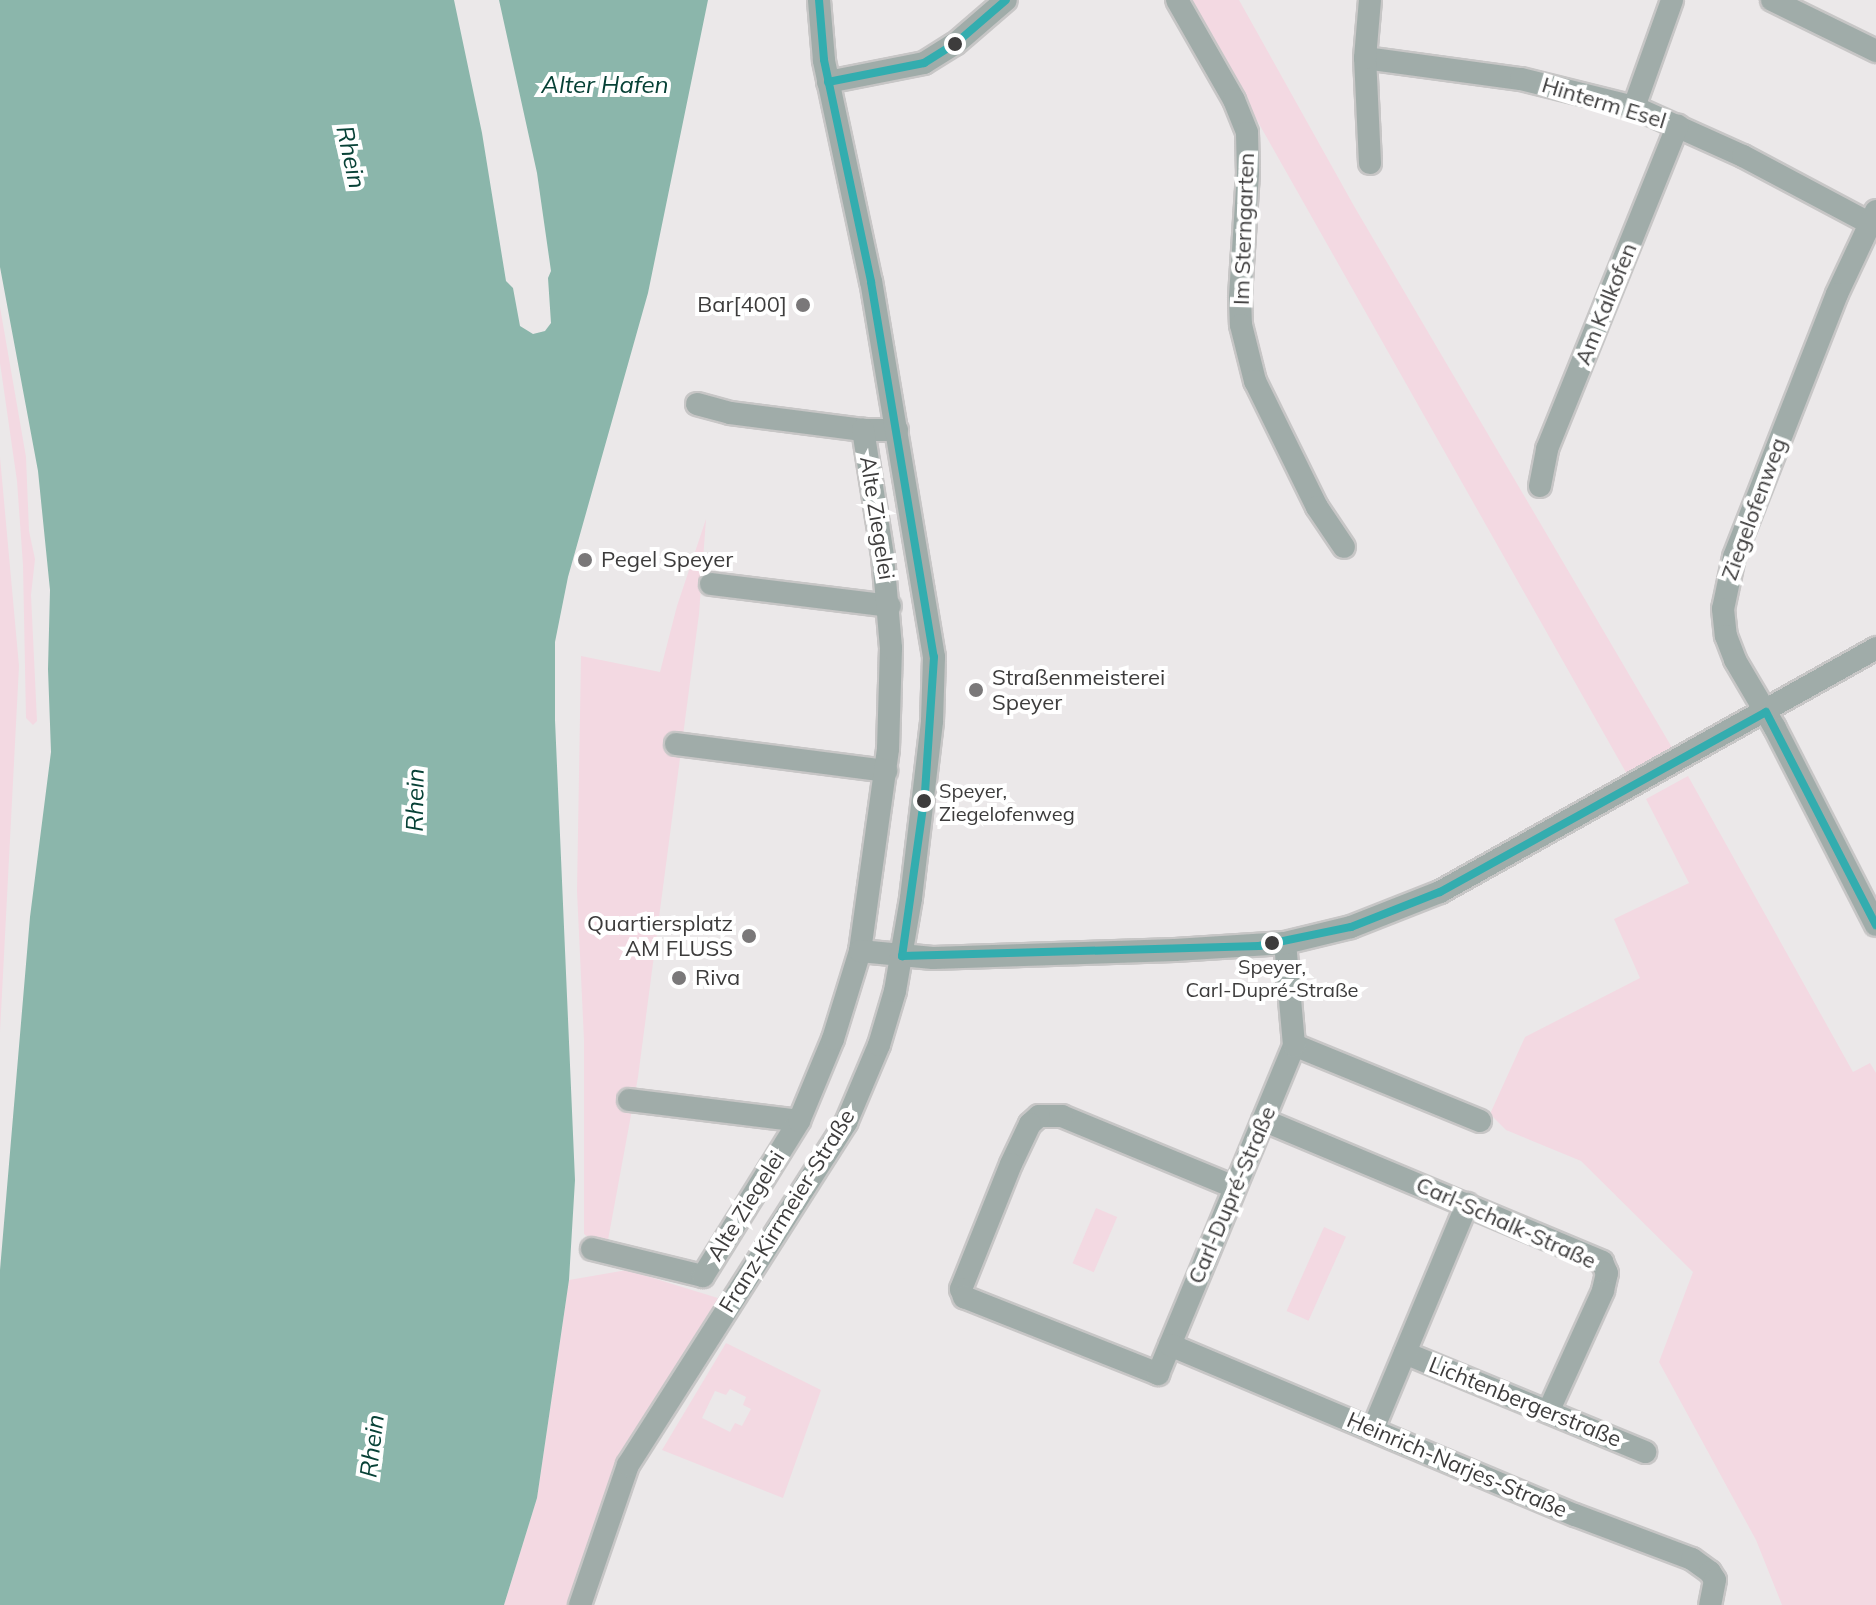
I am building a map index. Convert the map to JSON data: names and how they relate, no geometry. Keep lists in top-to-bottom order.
{
  "streets": {
    "street": [
      "Hinterm Esel",
      "Im Sterngarten",
      "Am Kalkofen",
      "Ziegelofenweg",
      "Alte Ziegelei",
      "Carl-Dupré-Straße",
      "Franz-Kirrmeier-Straße",
      "Carl-Schalk-Straße",
      "Lichtenbergerstraße",
      "Heinrich-Narjes-Straße"
    ]
  },
  "crossings": [
    ["Hinterm Esel", "Am Kalkofen"],
    ["Hinterm Esel", "Ziegelofenweg"],
    ["Alte Ziegelei", "Franz-Kirrmeier-Straße"],
    ["Carl-Dupré-Straße", "Carl-Schalk-Straße"],
    ["Carl-Dupré-Straße", "Heinrich-Narjes-Straße"],
    ["Carl-Schalk-Straße", "Lichtenbergerstraße"],
    ["Lichtenbergerstraße", "Heinrich-Narjes-Straße"]
  ],
  "water": ["Alter Hafen", "Rhein"],
  "places": [
    "Bar[400]",
    "Pegel Speyer",
    "Straßenmeisterei Speyer",
    "Speyer, Ziegelofenweg",
    "Quartiersplatz AM FLUSS",
    "Speyer, Carl-Dupré-Straße",
    "Riva"
  ]
}
